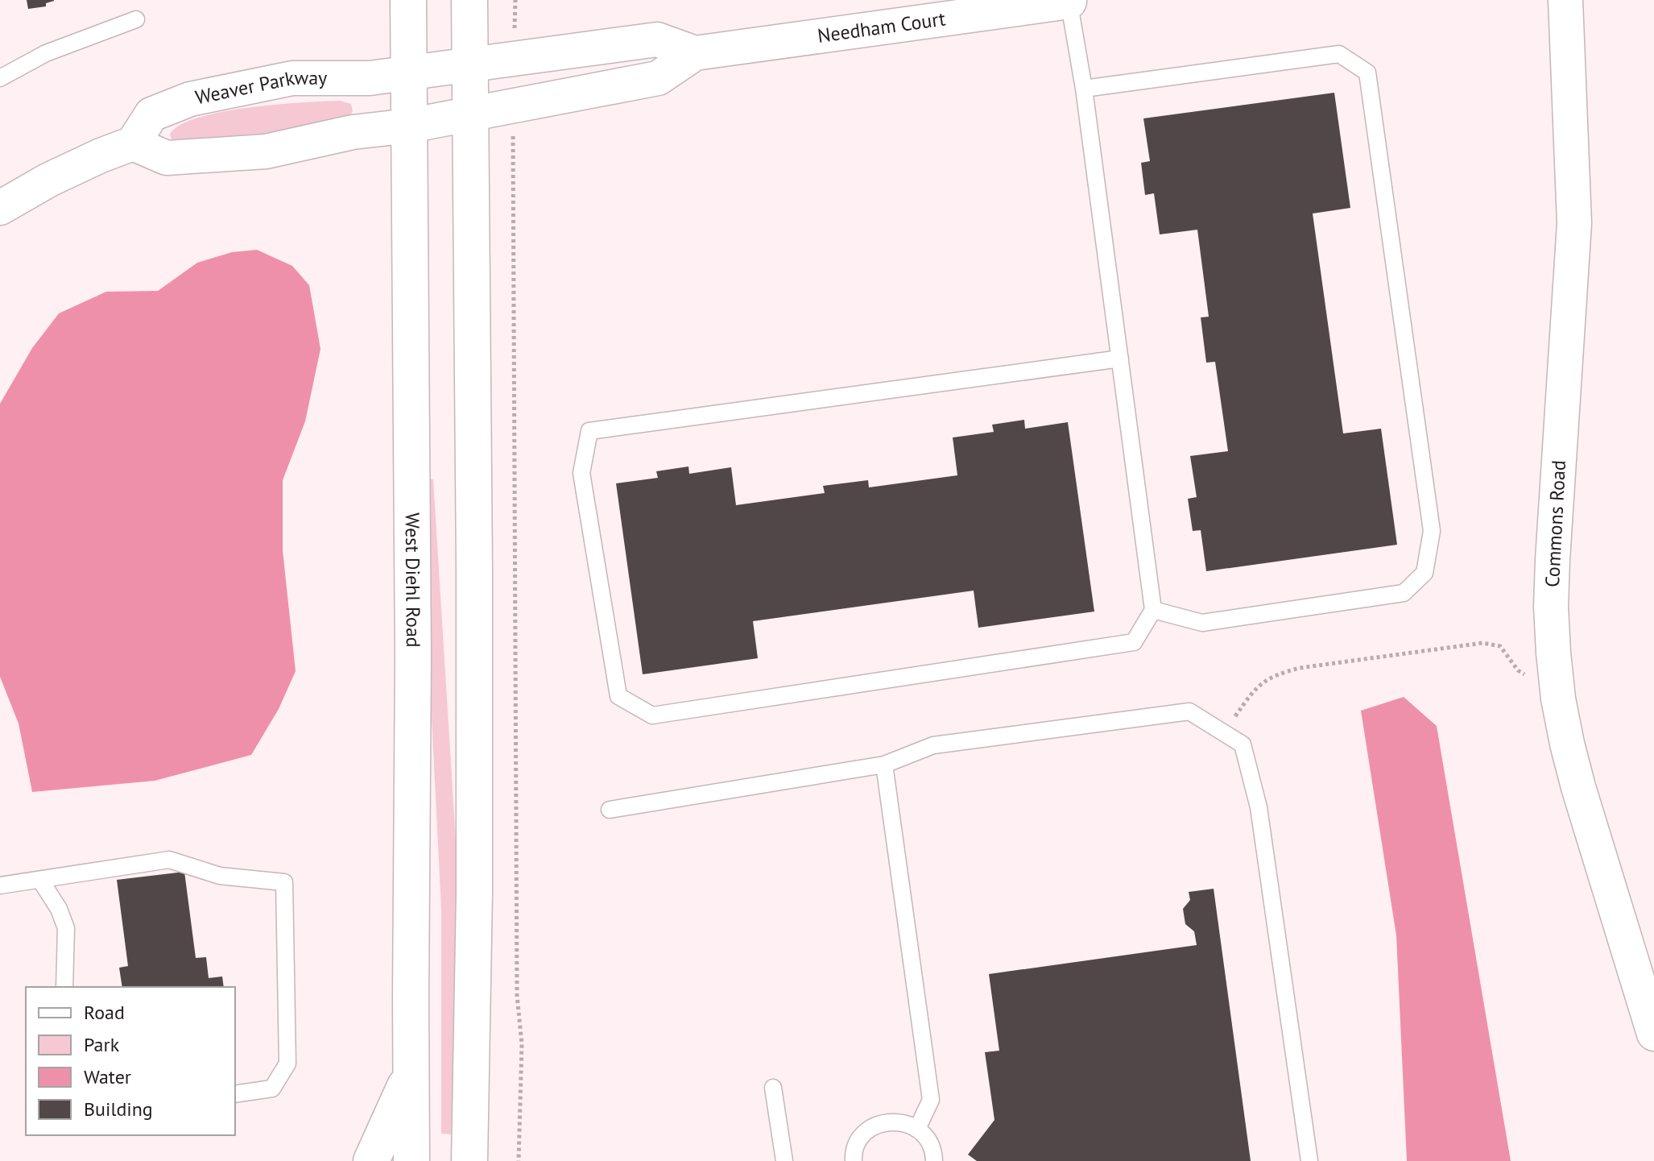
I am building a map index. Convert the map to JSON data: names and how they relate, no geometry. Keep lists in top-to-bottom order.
{
  "streets": {
    "street": [
      "Needham Court",
      "Weaver Parkway",
      "Commons Road",
      "West Diehl Road"
    ]
  },
  "crossings": [
    ["Needham Court", "Weaver Parkway"],
    ["Needham Court", "West Diehl Road"],
    ["Weaver Parkway", "West Diehl Road"]
  ],
  "legend": [
    "Road",
    "Park",
    "Water",
    "Building"
  ]
}
